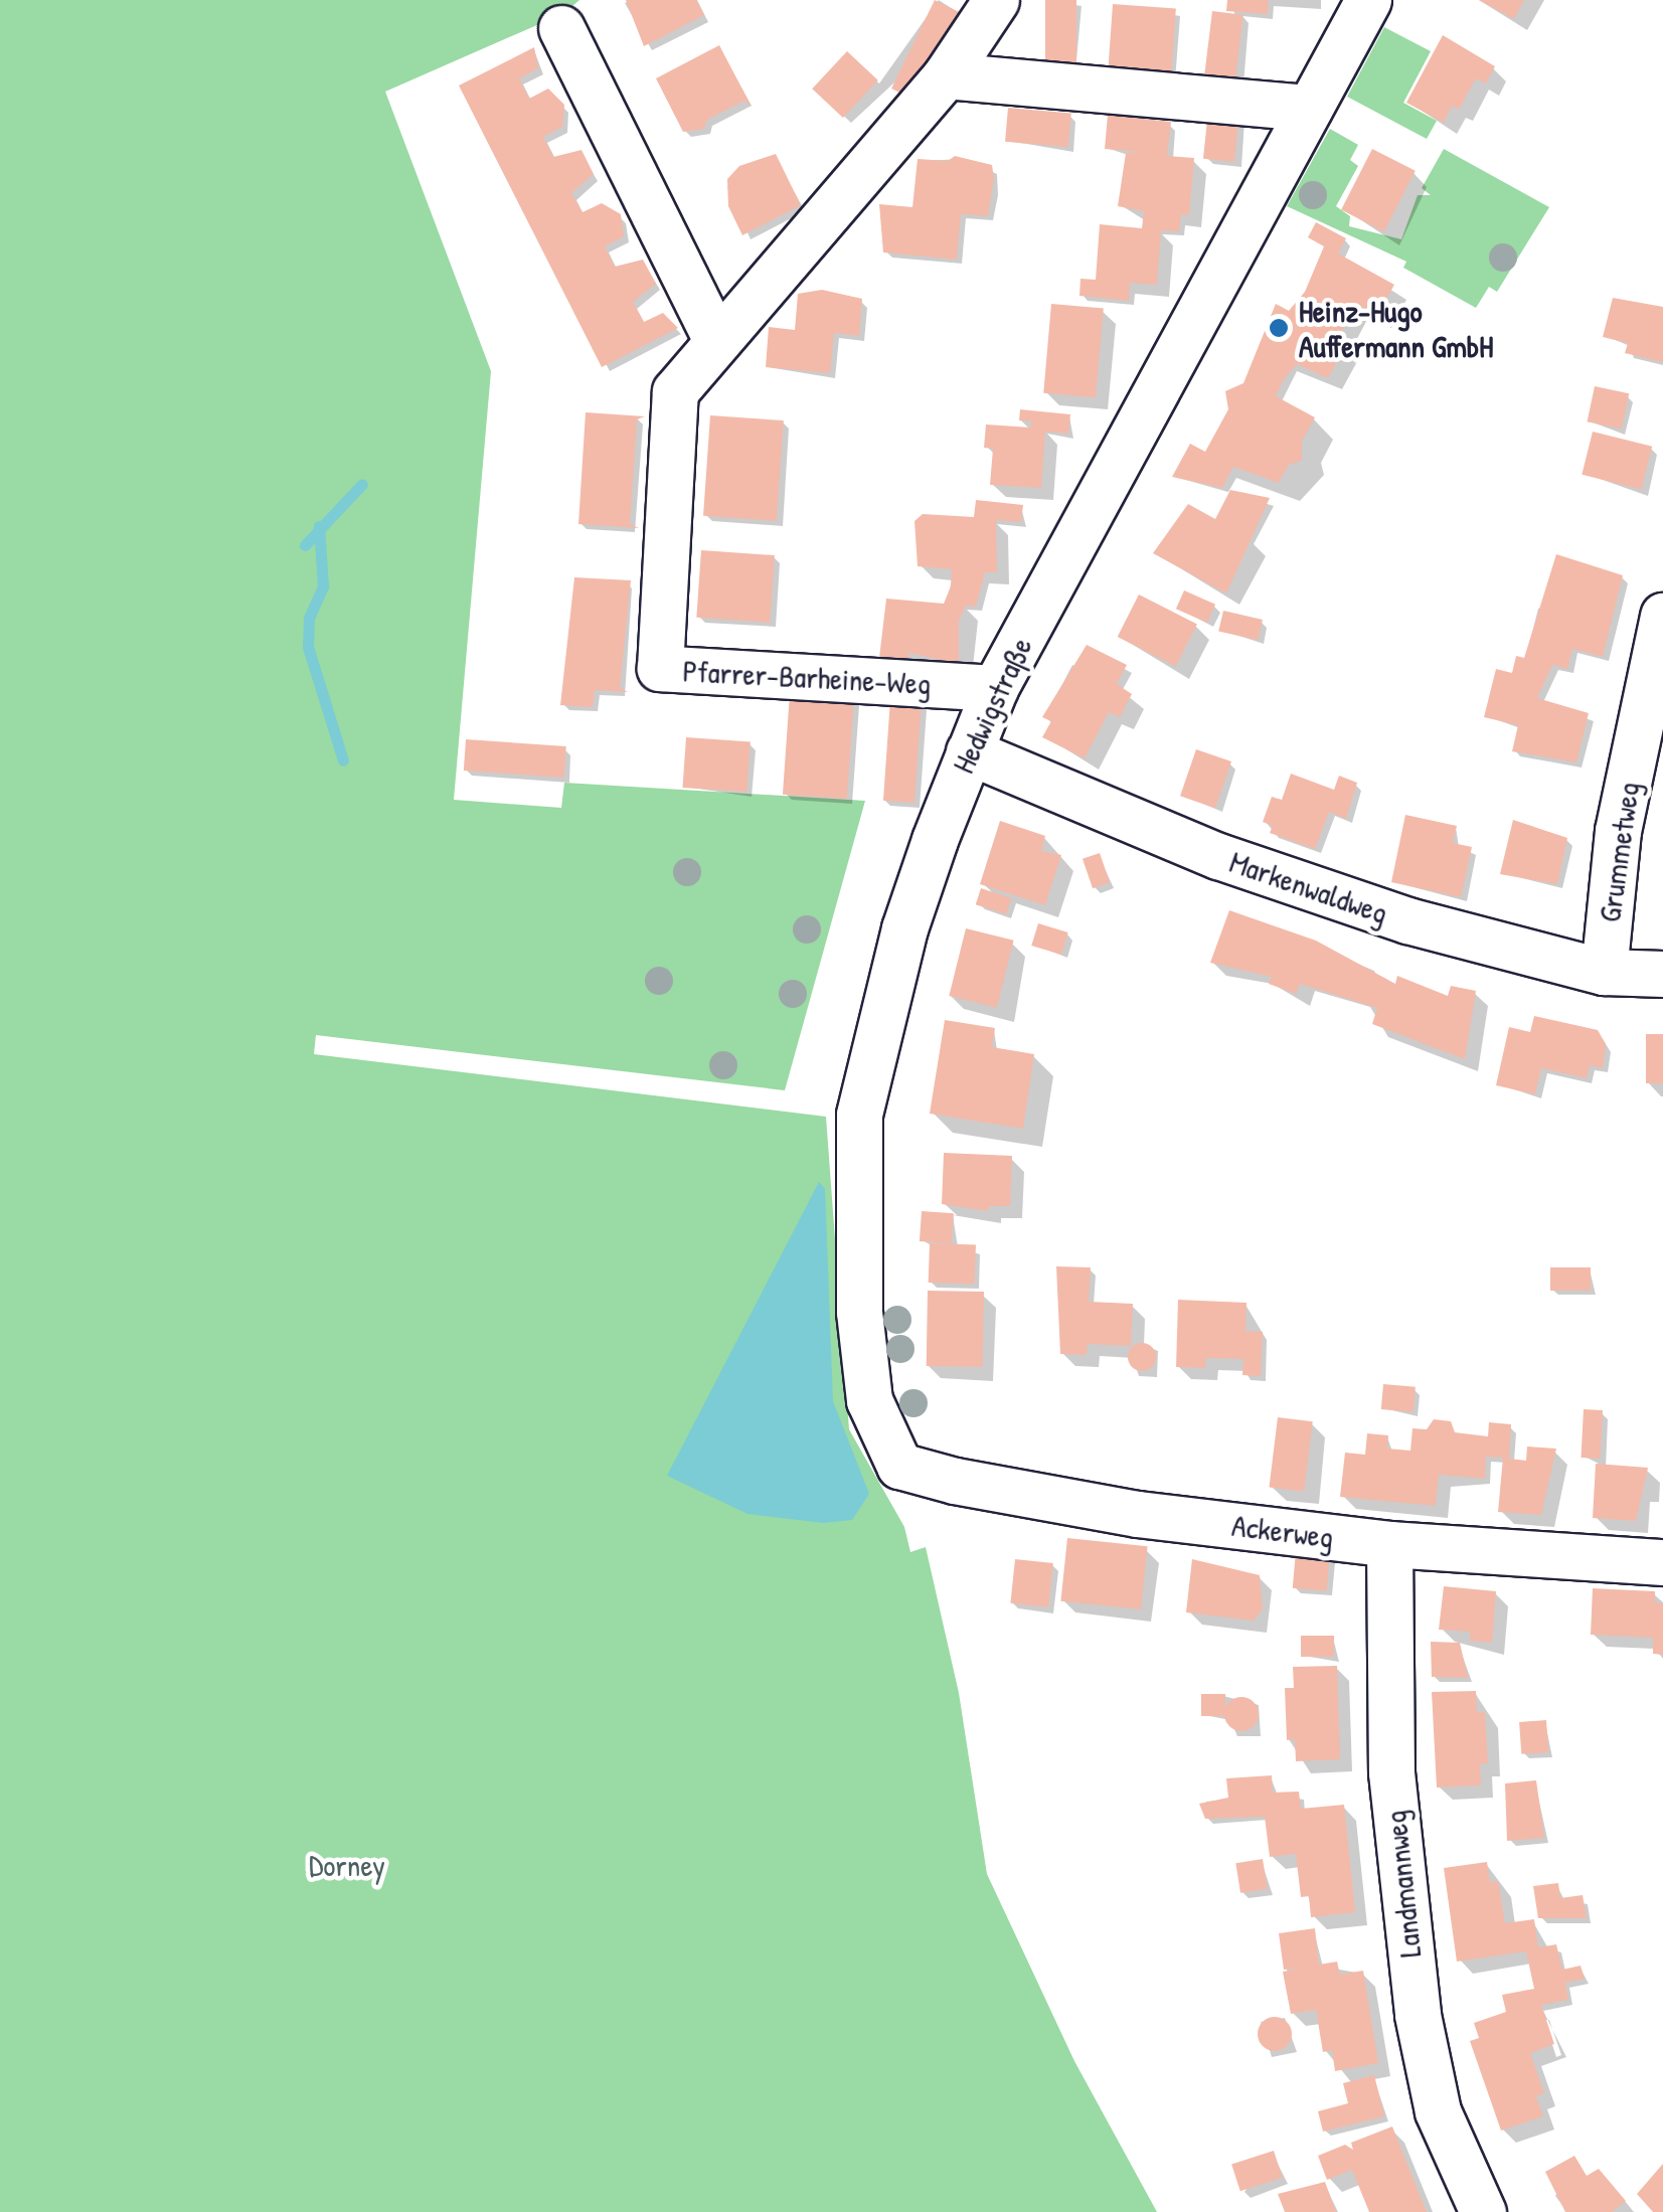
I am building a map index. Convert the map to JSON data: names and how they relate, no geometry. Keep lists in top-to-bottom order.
{
  "streets": {
    "street": [
      "Pfarrer-Barheine-Weg",
      "Hedwigstraße",
      "Grummetweg",
      "Markenwaldweg",
      "Ackerweg",
      "Landmannweg"
    ]
  },
  "crossings": [
    ["Pfarrer-Barheine-Weg", "Hedwigstraße"],
    ["Hedwigstraße", "Markenwaldweg"],
    ["Hedwigstraße", "Ackerweg"],
    ["Grummetweg", "Markenwaldweg"],
    ["Ackerweg", "Landmannweg"]
  ],
  "parks": ["Dorney"],
  "places": ["Heinz-Hugo Auffermann GmbH"]
}
